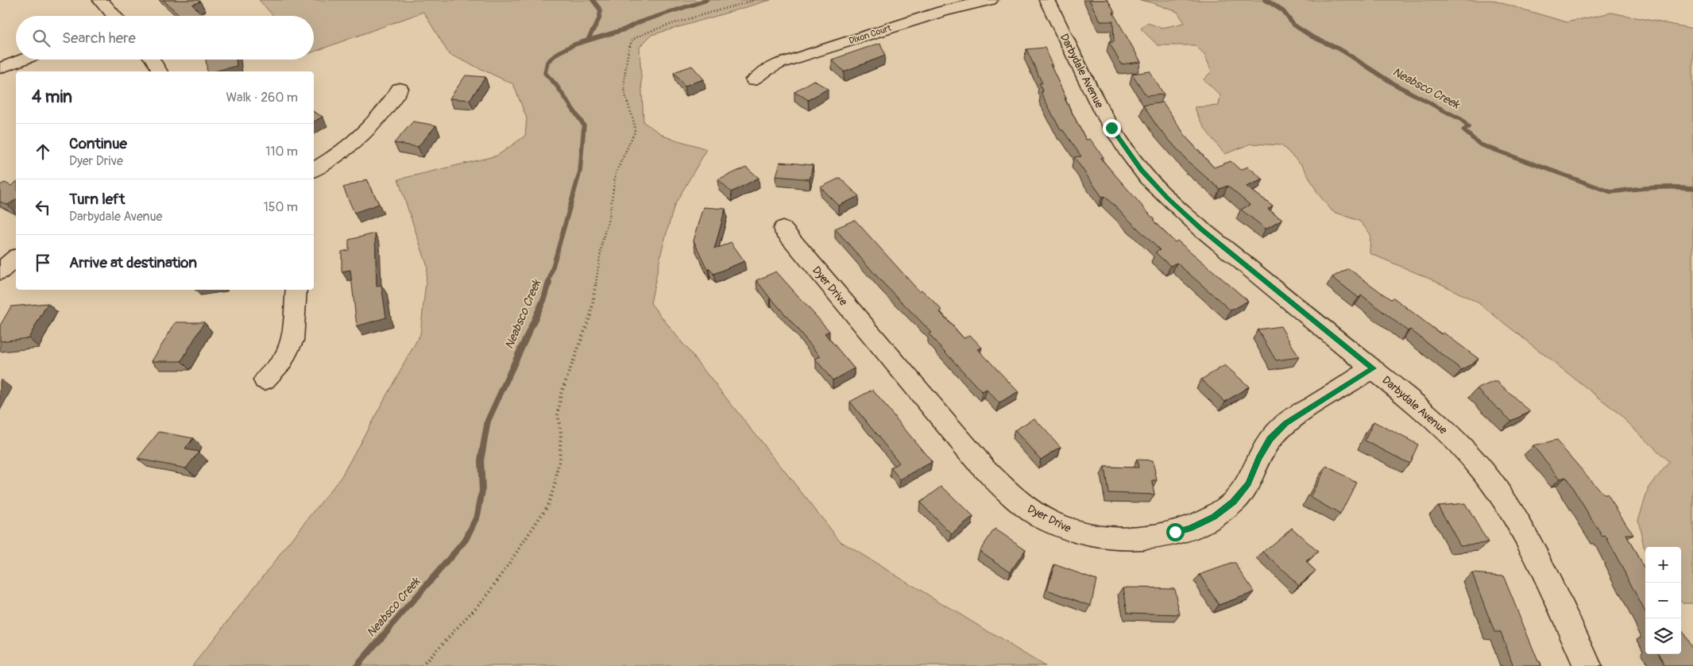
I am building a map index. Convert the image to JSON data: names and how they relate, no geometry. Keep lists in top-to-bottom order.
{
  "streets": {
    "street": ["Dixon Court", "Darbydale Avenue", "Dyer Drive"]
  },
  "crossings": [
    ["Darbydale Avenue", "Dyer Drive"]
  ],
  "water": ["Neabsco Creek"],
  "page": {
    "search": "Search here",
    "heading": ["4 min", "Walk · 260 m"],
    "list": [
      ["Continue", "Dyer Drive", "110 m"],
      ["Turn left", "Darbydale Avenue", "150 m"],
      "Arrive at destination"
    ],
    "map_buttons": ["+", "−"]
  }
}
